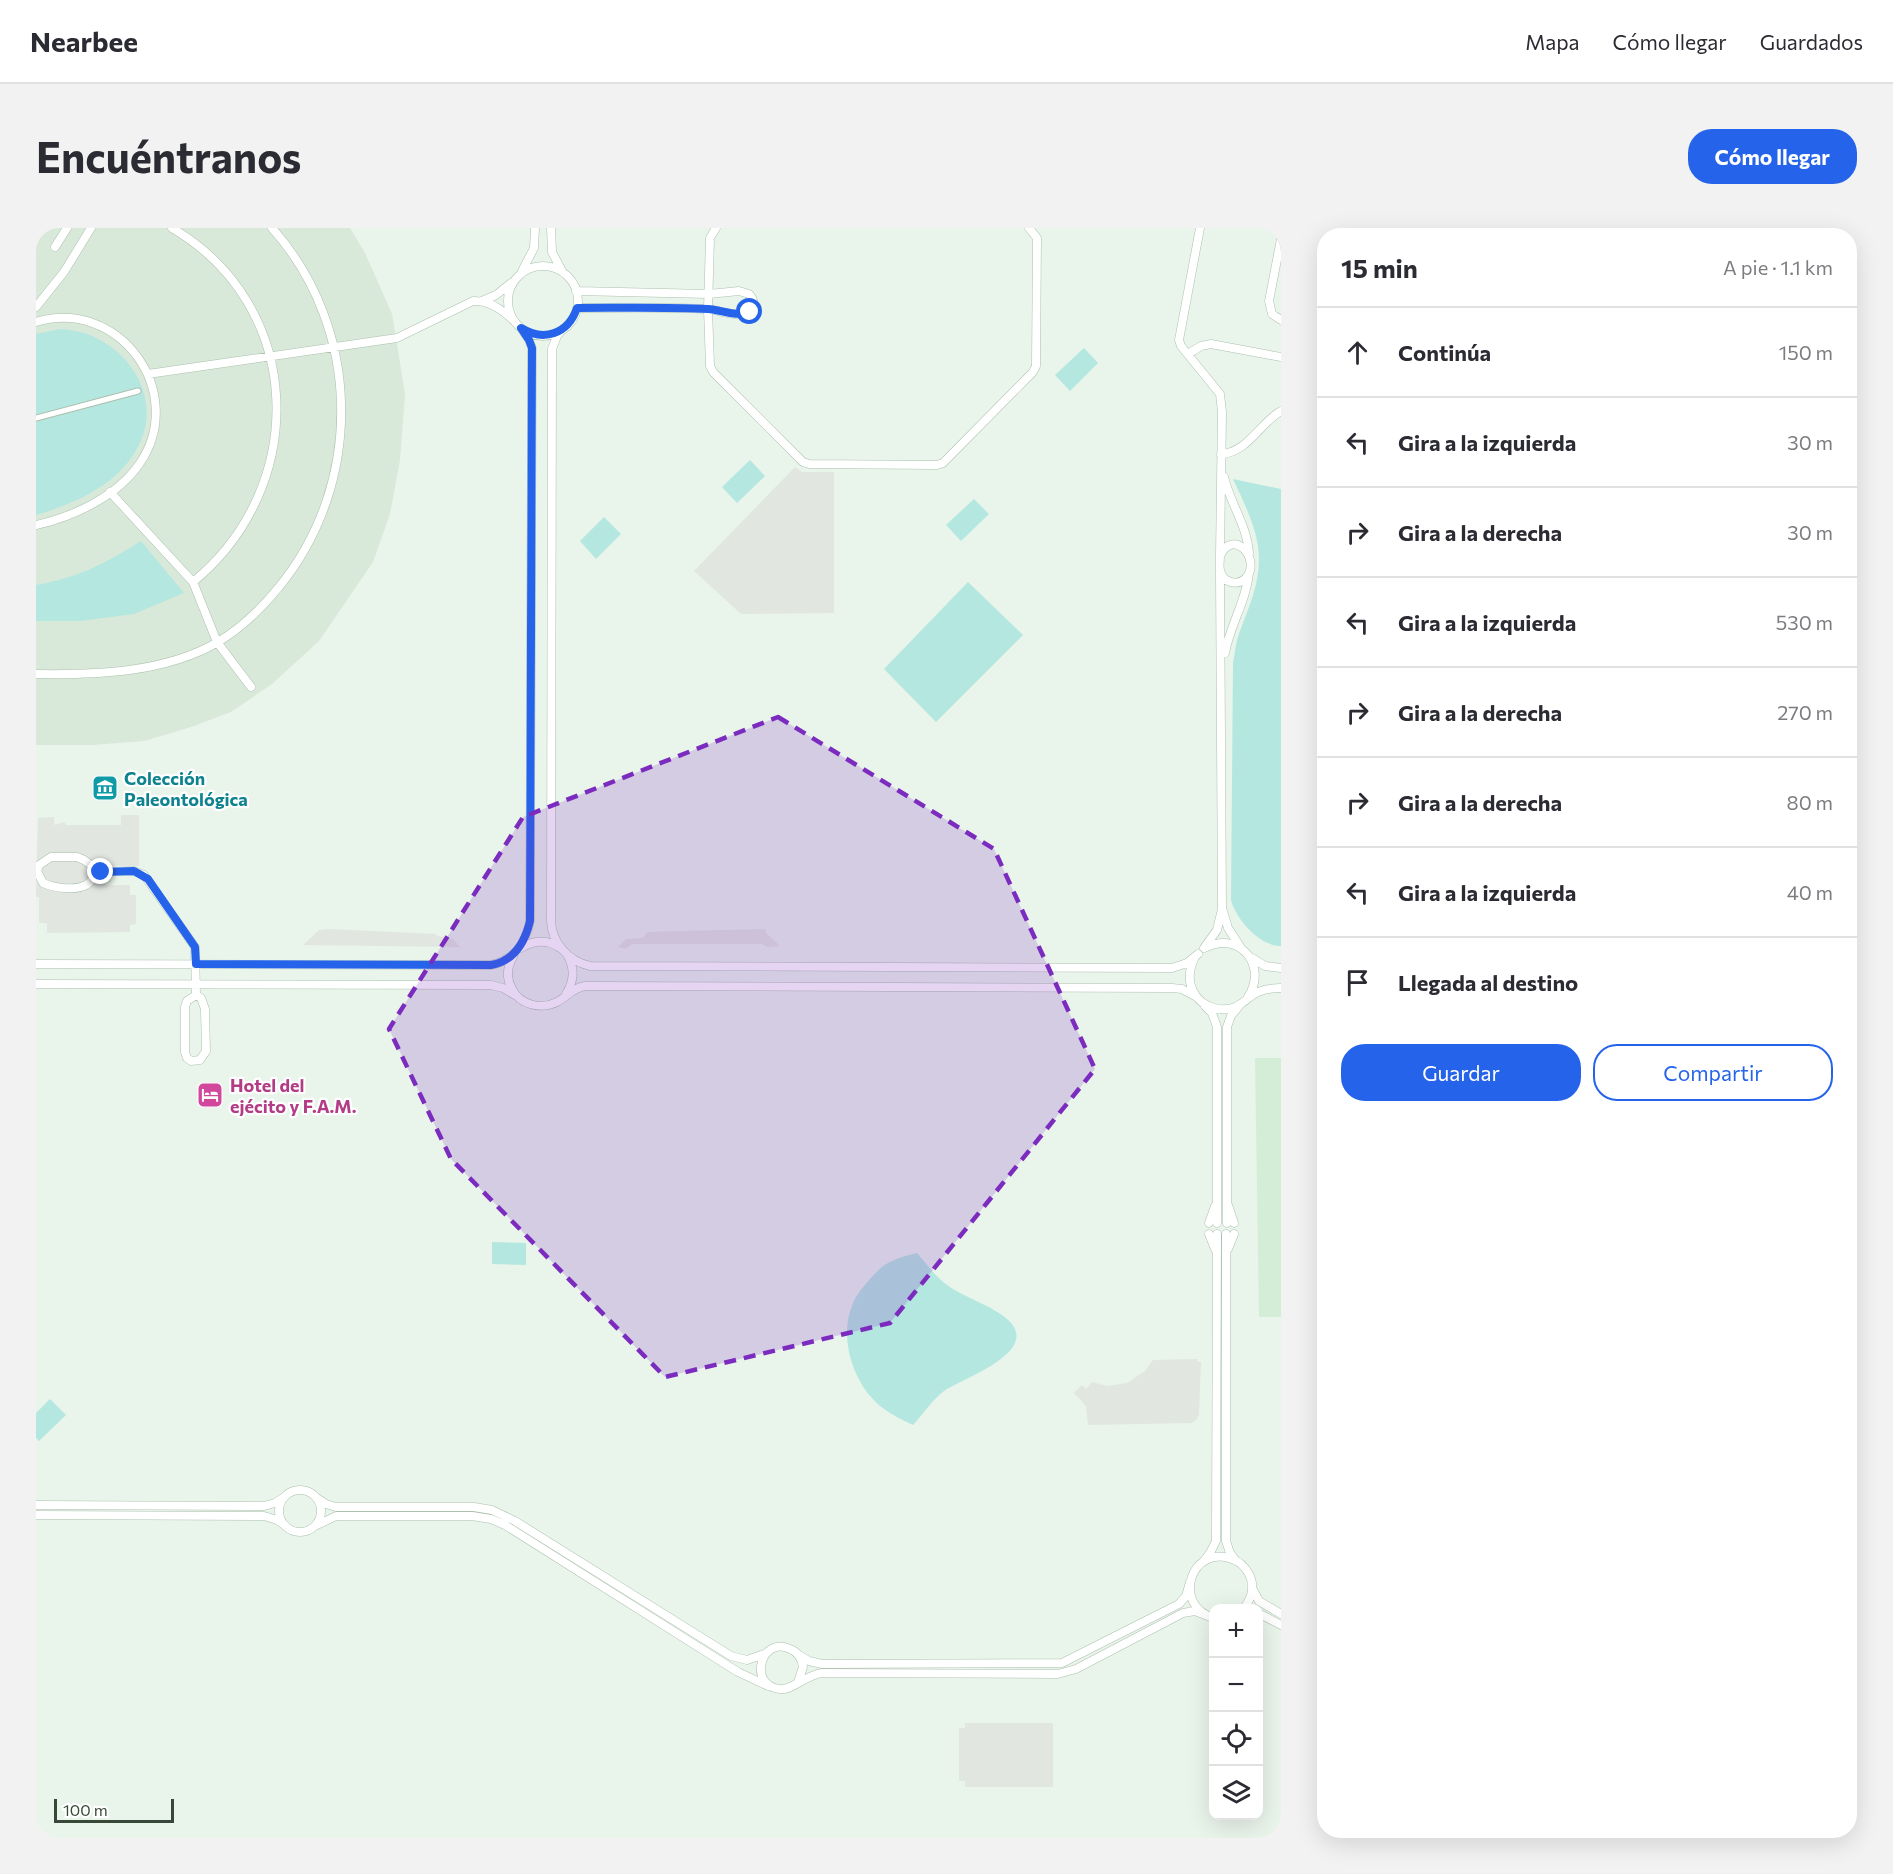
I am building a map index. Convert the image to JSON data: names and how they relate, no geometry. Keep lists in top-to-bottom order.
{
  "places": {
    "museum": ["Colección Paleontológica"],
    "hotel": ["Hotel del ejécito y F.A.M."]
  },
  "scale_bar": "100 m",
  "page": {
    "header": "Nearbee",
    "nav": ["Mapa", "Cómo llegar", "Guardados"],
    "buttons": [
      "Cómo llegar",
      ["Guardar", "Compartir"]
    ],
    "title": "Encuéntranos",
    "heading": ["15 min", "A pie · 1.1 km"],
    "list": [
      ["Continúa", "150 m"],
      ["Gira a la izquierda", "30 m"],
      ["Gira a la derecha", "30 m"],
      ["Gira a la izquierda", "530 m"],
      ["Gira a la derecha", "270 m"],
      ["Gira a la derecha", "80 m"],
      ["Gira a la izquierda", "40 m"],
      "Llegada al destino"
    ],
    "map_buttons": ["+", "−"],
    "scale": "100 m"
  }
}
